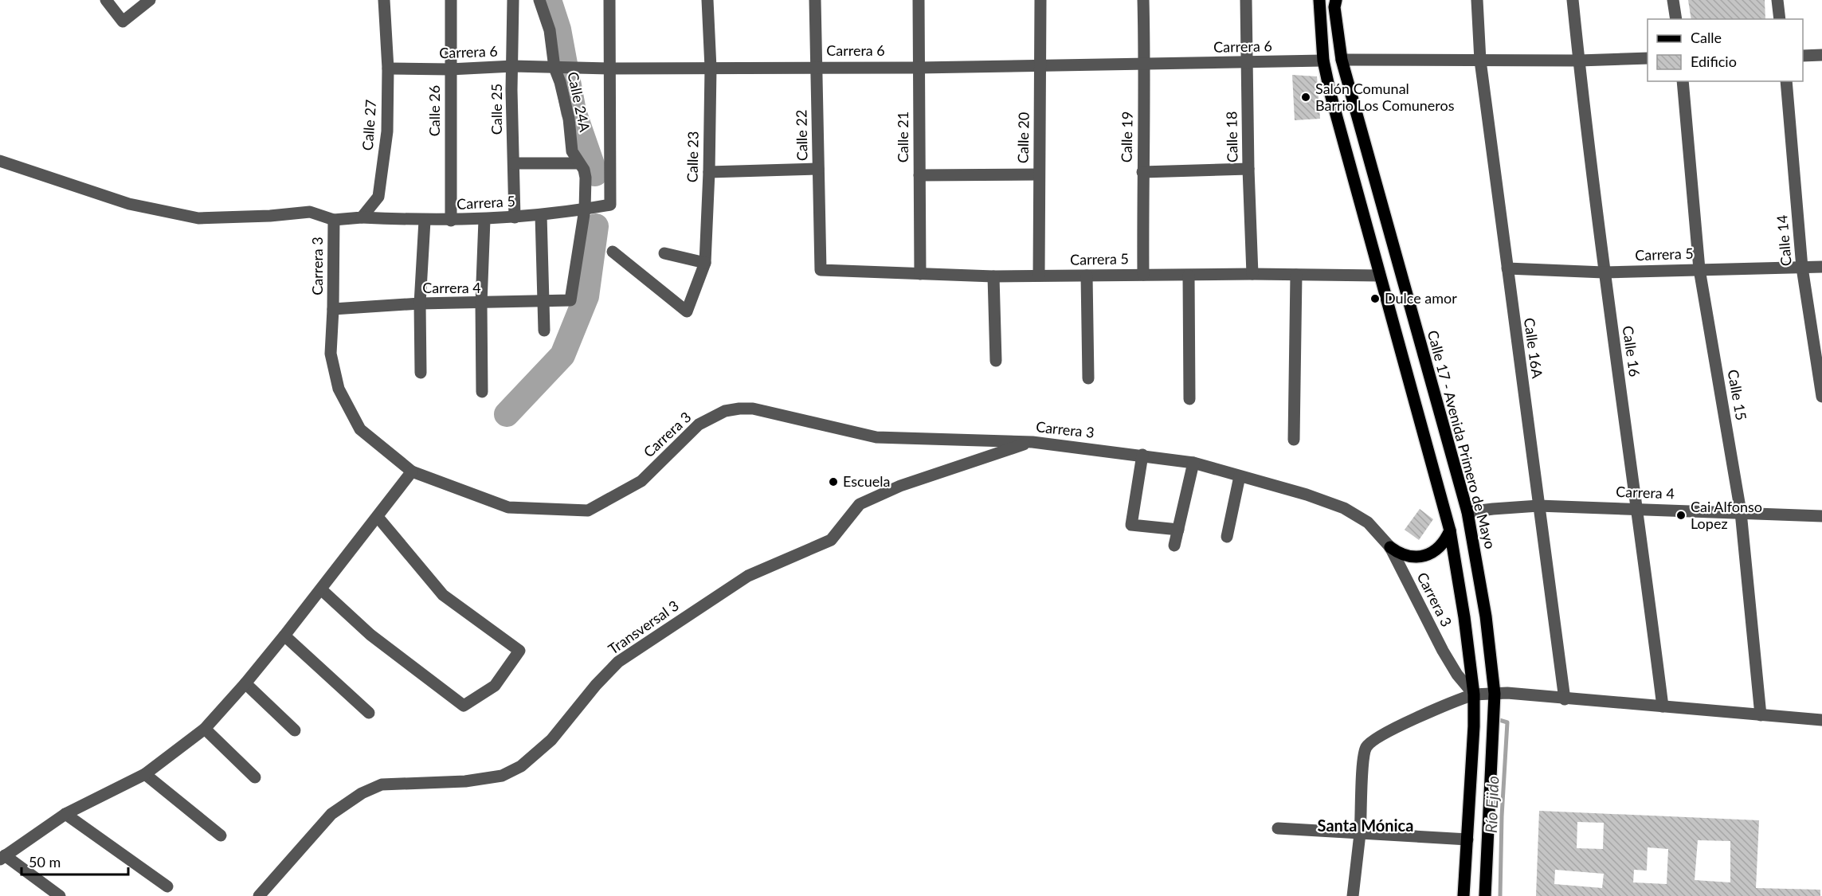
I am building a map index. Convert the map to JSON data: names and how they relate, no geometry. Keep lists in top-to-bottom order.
{
  "streets": {
    "main road": ["Calle 17 - Avenida Primero de Mayo"],
    "street": [
      "Carrera 6",
      "Calle 24A",
      "Calle 25",
      "Calle 26",
      "Calle 27",
      "Calle 22",
      "Calle 21",
      "Calle 19",
      "Calle 18",
      "Calle 20",
      "Calle 23",
      "Carrera 5",
      "Calle 14",
      "Carrera 3",
      "Carrera 4",
      "Calle 16A",
      "Calle 16",
      "Calle 15",
      "Transversal 3"
    ]
  },
  "crossings": [
    ["Carrera 6", "Calle 24A"],
    ["Carrera 6", "Calle 25"],
    ["Carrera 6", "Calle 26"],
    ["Carrera 6", "Calle 27"],
    ["Carrera 6", "Calle 22"],
    ["Carrera 6", "Calle 21"],
    ["Carrera 6", "Calle 19"],
    ["Carrera 6", "Calle 18"],
    ["Carrera 6", "Calle 20"],
    ["Carrera 6", "Calle 23"],
    ["Carrera 6", "Carrera 5"],
    ["Calle 24A", "Carrera 5"],
    ["Calle 24A", "Carrera 4"],
    ["Calle 25", "Carrera 5"],
    ["Calle 26", "Carrera 5"],
    ["Calle 27", "Carrera 5"],
    ["Calle 22", "Carrera 5"],
    ["Calle 21", "Carrera 5"],
    ["Calle 19", "Carrera 5"],
    ["Calle 18", "Carrera 5"],
    ["Calle 20", "Carrera 5"],
    ["Carrera 5", "Calle 14"],
    ["Carrera 5", "Calle 16A"],
    ["Carrera 5", "Calle 16"],
    ["Carrera 5", "Calle 15"],
    ["Carrera 3", "Carrera 4"],
    ["Carrera 3", "Transversal 3"],
    ["Carrera 4", "Calle 16A"],
    ["Carrera 4", "Calle 16"],
    ["Carrera 4", "Calle 15"],
    ["Carrera 4", "Calle 17 - Avenida Primero de Mayo"]
  ],
  "districts": ["Santa Mónica"],
  "water": ["Río Ejido"],
  "places": [
    "Salón Comunal Barrio Los Comuneros",
    "Dulce amor",
    "Escuela",
    "Cai Alfonso Lopez"
  ],
  "legend": ["Calle", "Edificio"],
  "scale_bar": "50 m"
}
